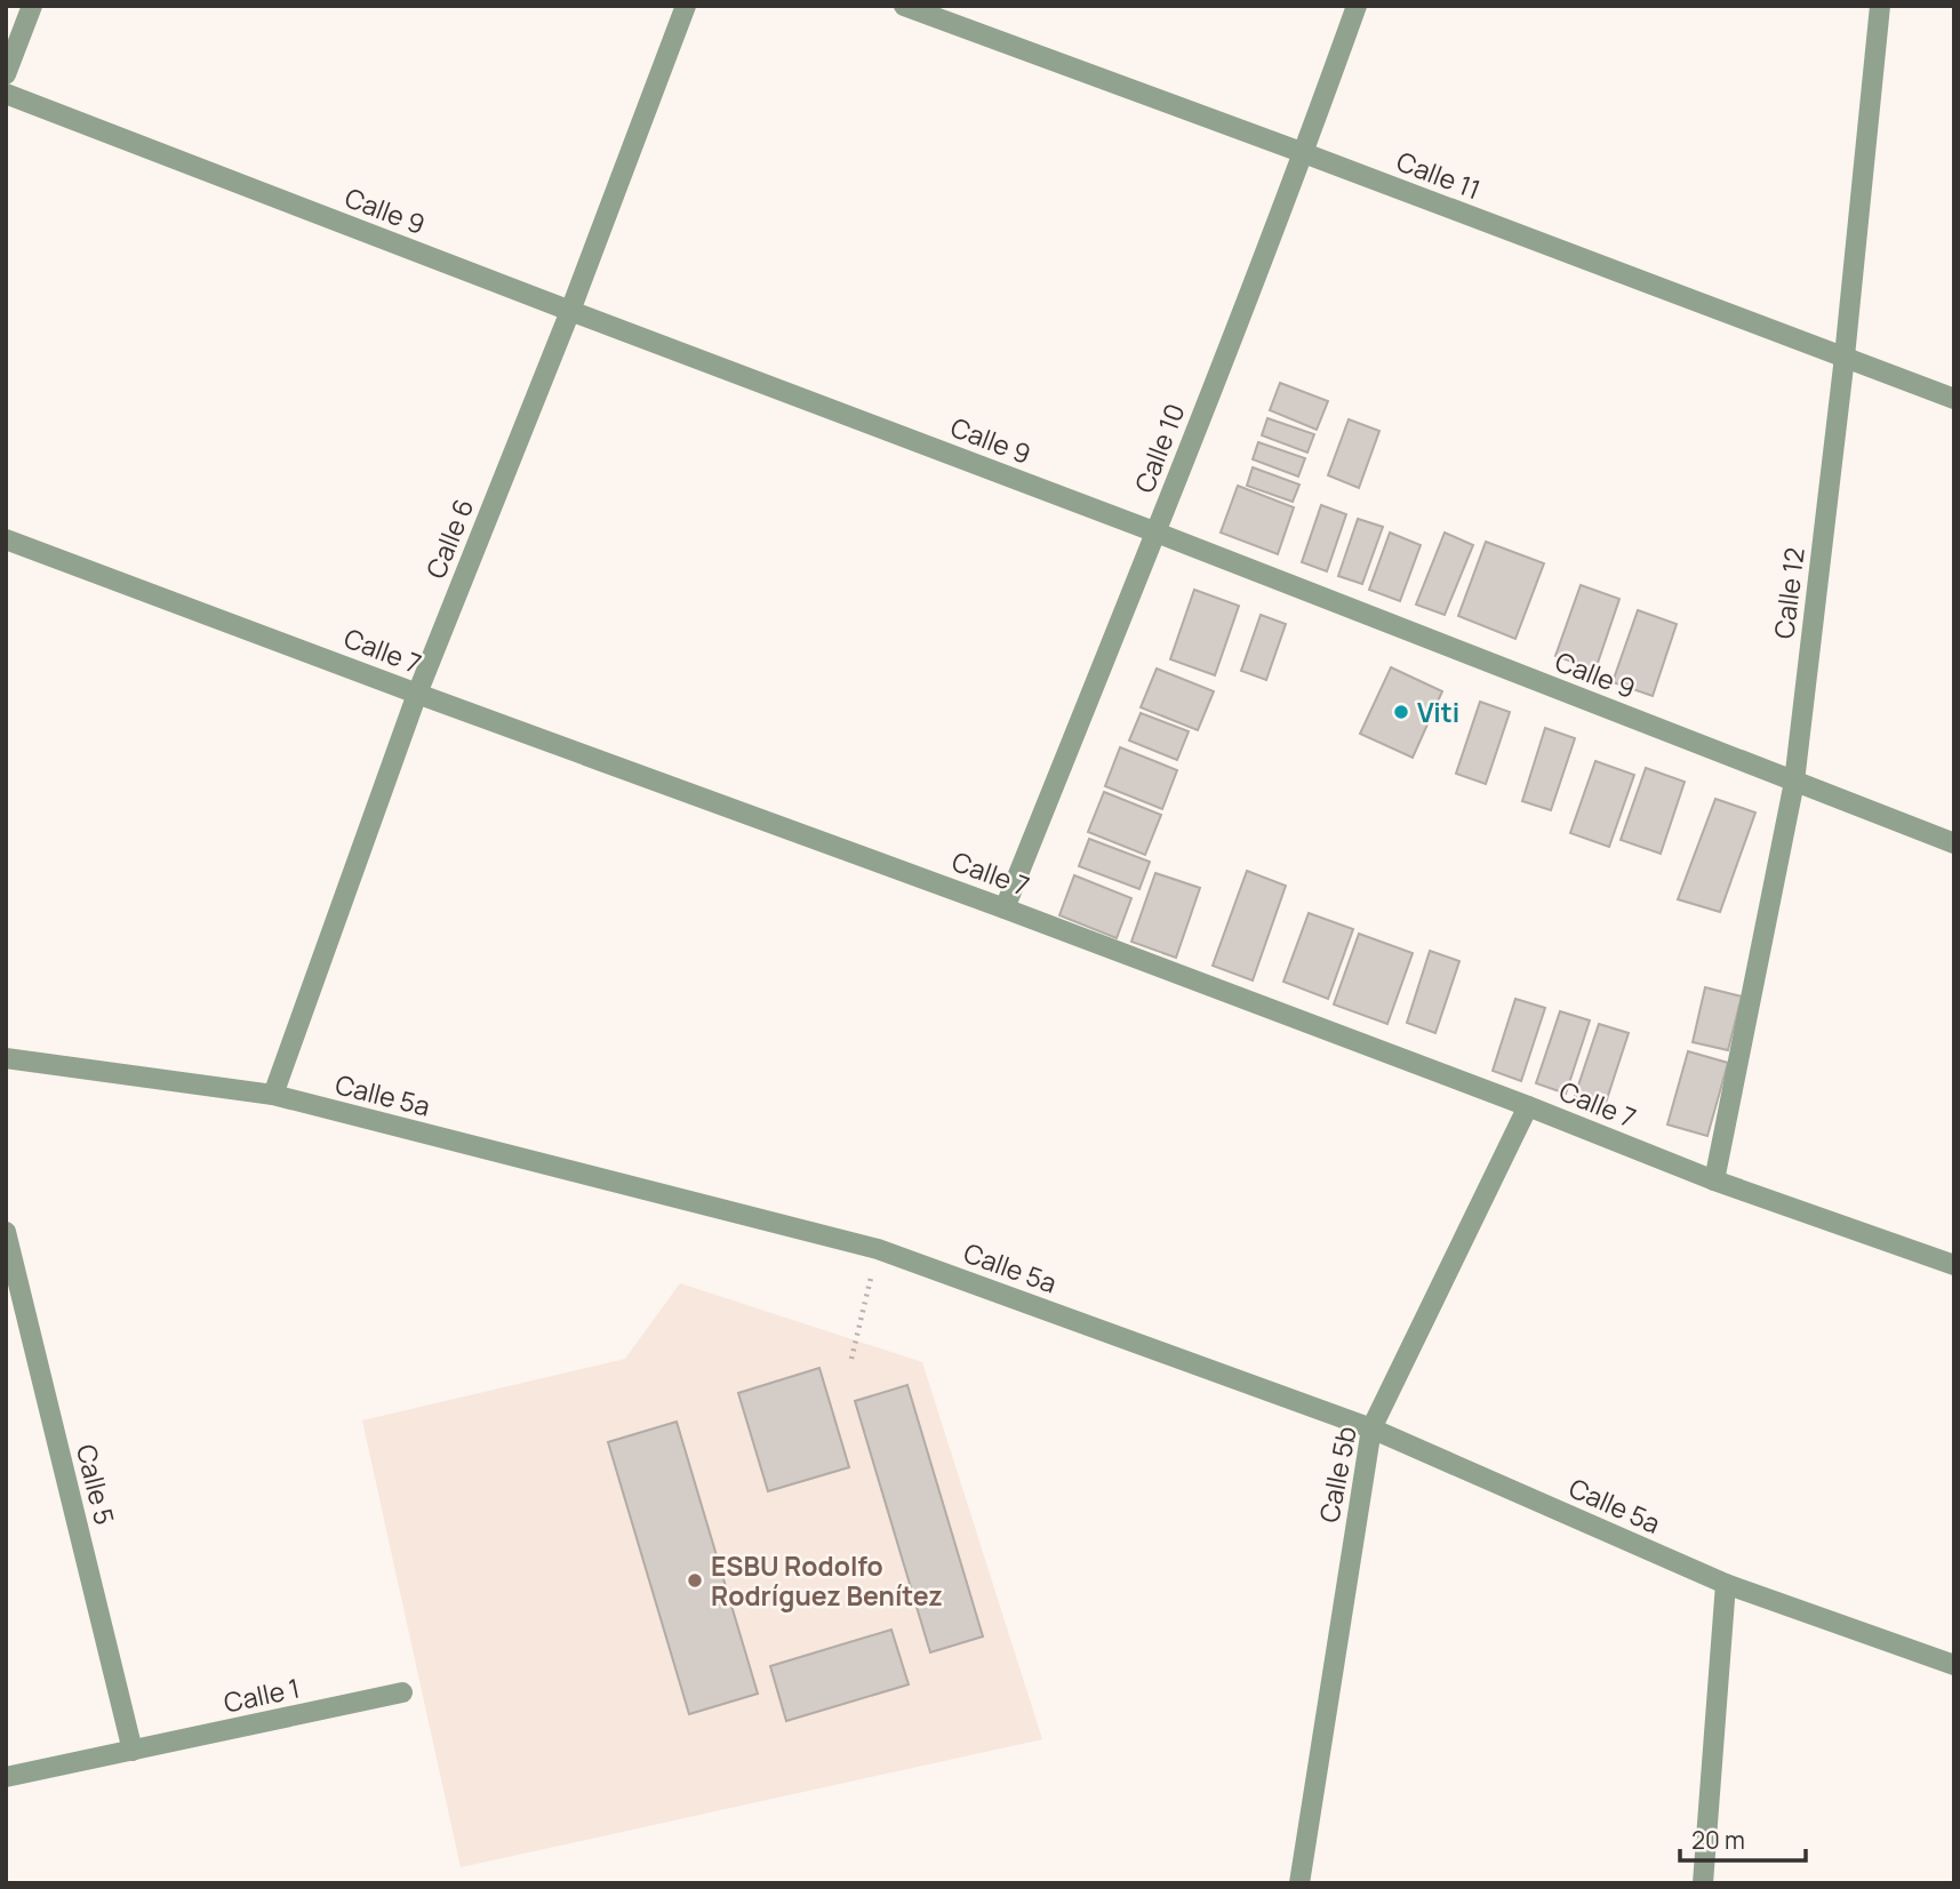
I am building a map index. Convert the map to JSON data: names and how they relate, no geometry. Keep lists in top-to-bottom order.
{
  "streets": {
    "street": [
      "Calle 11",
      "Calle 9",
      "Calle 10",
      "Calle 6",
      "Calle 12",
      "Calle 7",
      "Calle 5a",
      "Calle 5b",
      "Calle 5",
      "Calle 1"
    ]
  },
  "crossings": [
    ["Calle 11", "Calle 10"],
    ["Calle 11", "Calle 12"],
    ["Calle 9", "Calle 10"],
    ["Calle 9", "Calle 6"],
    ["Calle 9", "Calle 12"],
    ["Calle 10", "Calle 7"],
    ["Calle 6", "Calle 7"],
    ["Calle 6", "Calle 5a"],
    ["Calle 12", "Calle 7"],
    ["Calle 7", "Calle 5b"],
    ["Calle 5a", "Calle 5b"],
    ["Calle 5", "Calle 1"]
  ],
  "places": ["Viti", "ESBU Rodolfo Rodríguez Benítez"],
  "scale_bar": "20 m"
}
